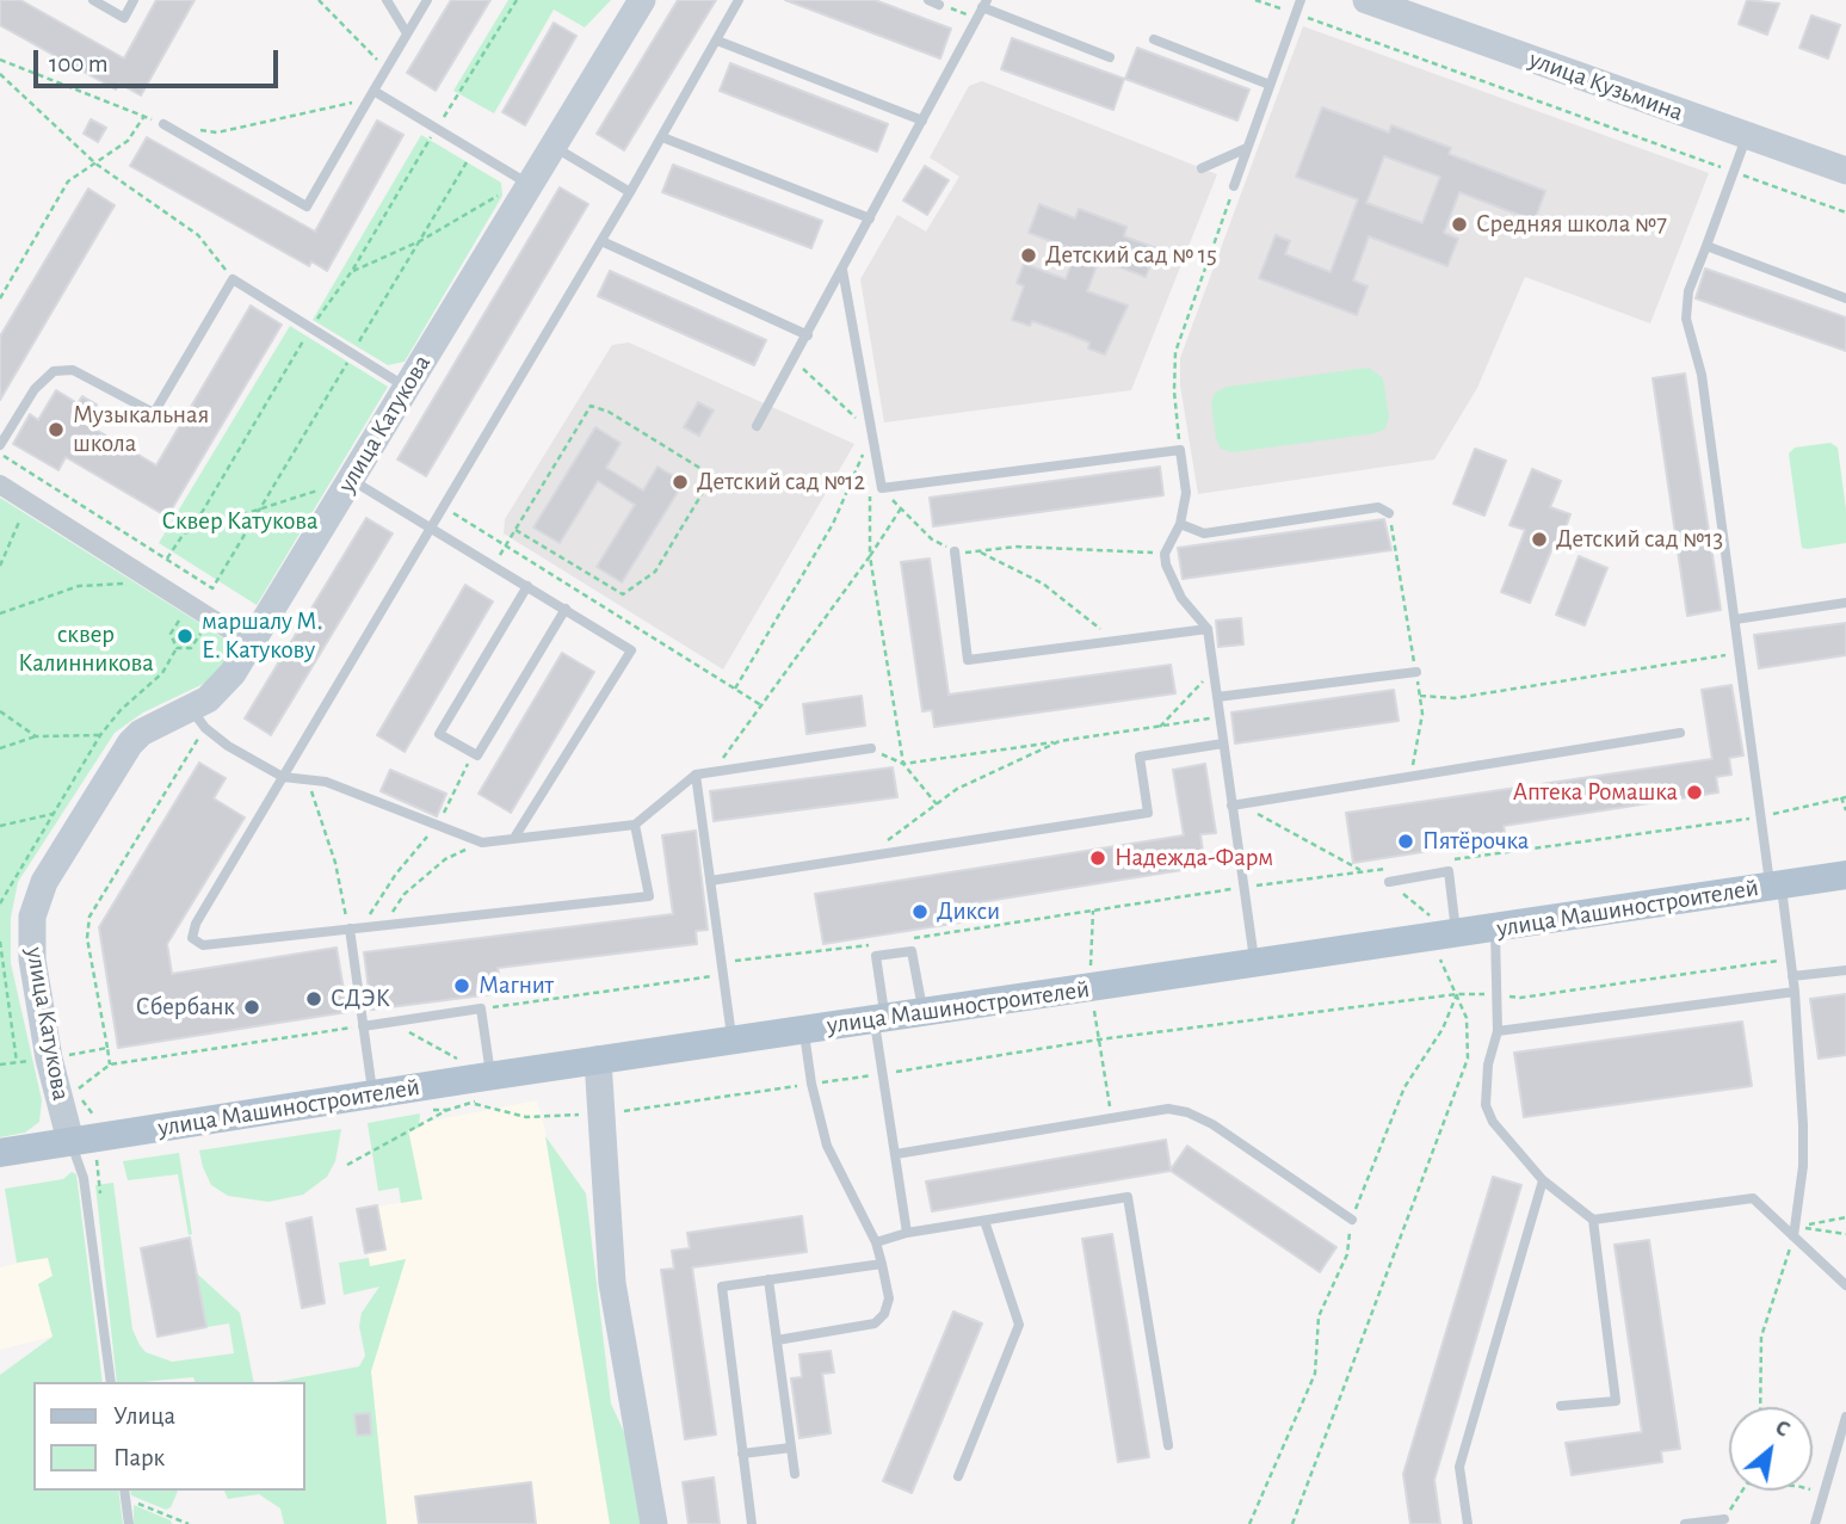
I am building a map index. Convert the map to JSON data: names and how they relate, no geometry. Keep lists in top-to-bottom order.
{
  "streets": {
    "main road": ["улица Машиностроителей"],
    "street": ["улица Кузьмина", "улица Катукова"]
  },
  "crossings": [
    ["улица Катукова", "улица Машиностроителей"]
  ],
  "parks": ["Сквер Катукова", "сквер Калинникова"],
  "places": [
    "Средняя школа №7",
    "Детский сад № 15",
    "Музыкальная школа",
    "Детский сад №12",
    "Детский сад №13",
    "маршалу М. Е. Катукову",
    "Аптека Ромашка",
    "Пятёрочка",
    "Надежда-Фарм",
    "Дикси",
    "Магнит",
    "СДЭК",
    "Сбербанк"
  ],
  "legend": ["Улица", "Парк"],
  "scale_bar": "100 m",
  "north": "top right"
}
